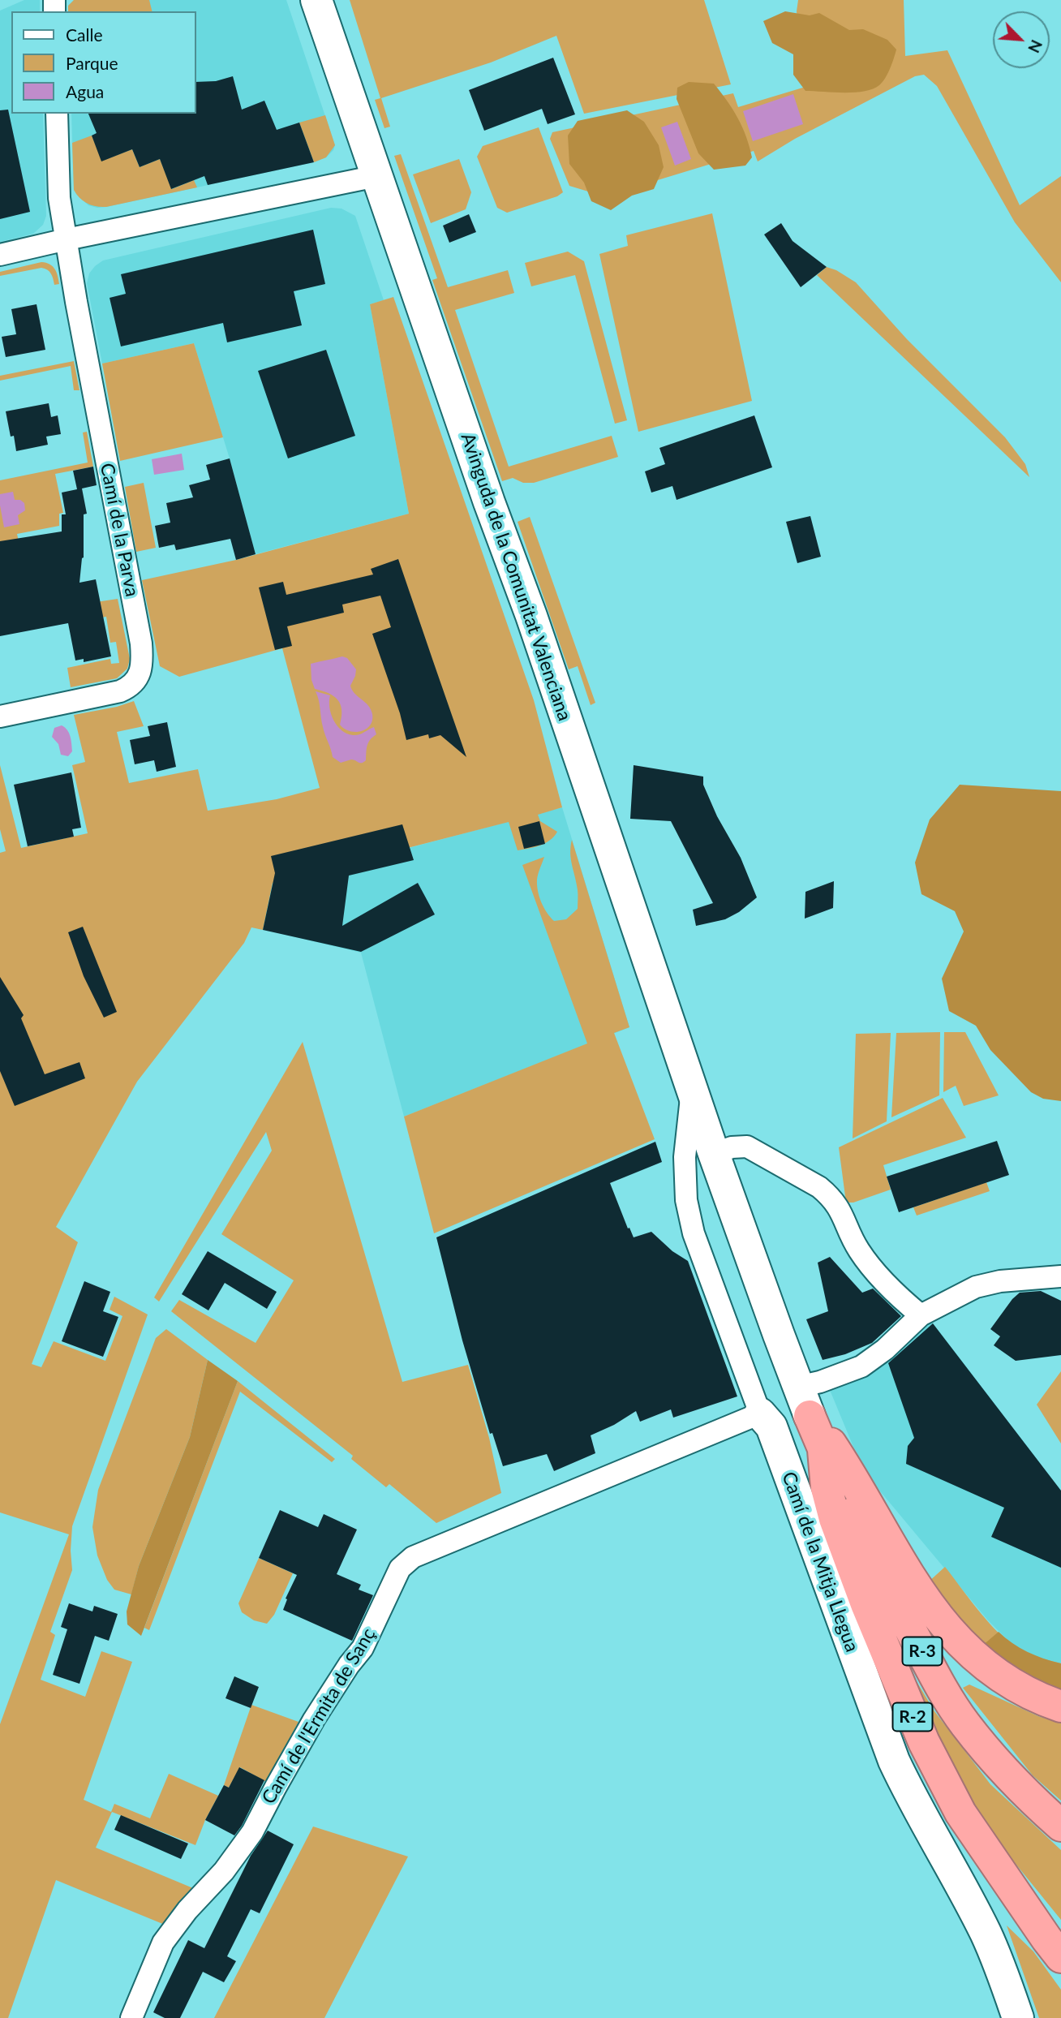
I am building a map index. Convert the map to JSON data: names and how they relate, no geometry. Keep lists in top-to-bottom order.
{
  "streets": {
    "highway": ["R-3", "R-2"],
    "main road": ["Avinguda de la Comunitat Valenciana", "Camí de la Mitja Llegua"],
    "street": ["Camí de la Parva", "Camí de l'Ermita de Sanç"]
  },
  "crossings": [
    ["Avinguda de la Comunitat Valenciana", "Camí de la Mitja Llegua"],
    ["Avinguda de la Comunitat Valenciana", "R-3"],
    ["Camí de la Mitja Llegua", "Camí de l'Ermita de Sanç"],
    ["R-3", "R-2"]
  ],
  "legend": ["Calle", "Parque", "Agua"],
  "north": "bottom right"
}
